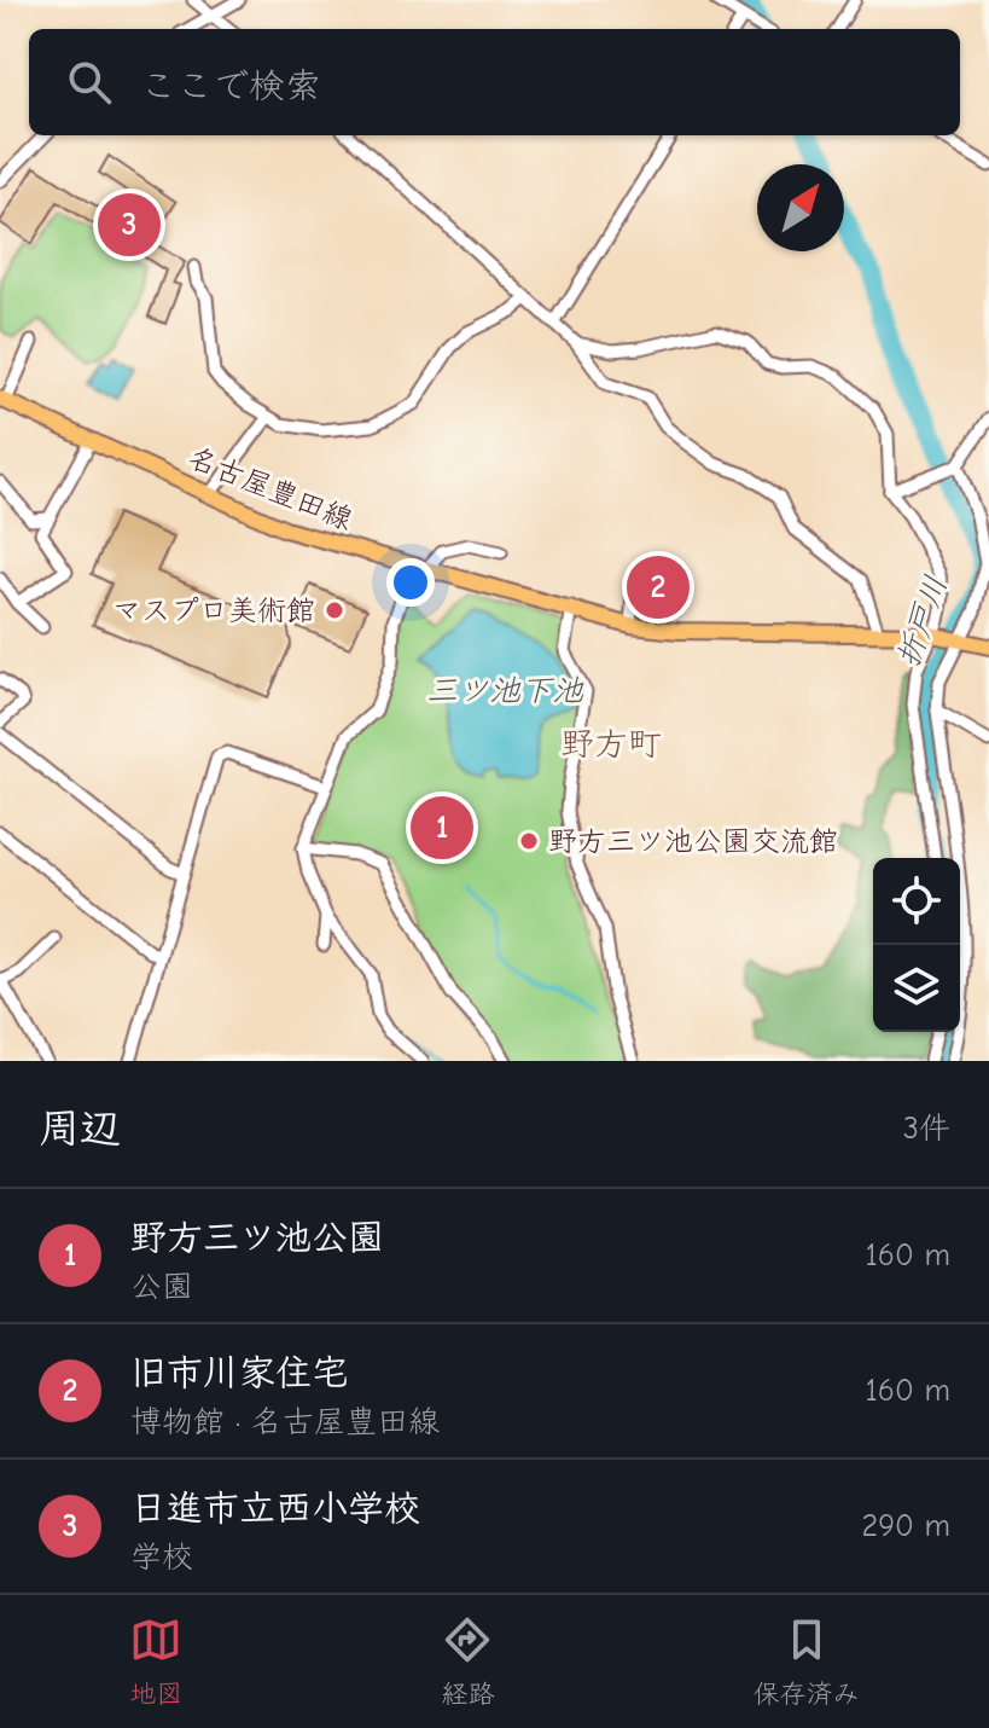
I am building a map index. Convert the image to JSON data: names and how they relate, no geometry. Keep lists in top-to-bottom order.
{
  "streets": {
    "main road": ["名古屋豊田線"]
  },
  "districts": ["野方町"],
  "water": ["折戸川", "三ツ池下池"],
  "places": ["マスプロ美術館", "野方三ツ池公園交流館"],
  "north": "top right",
  "page": {
    "search": "ここで検索",
    "pins": ["3", "2", "1"],
    "heading": ["周辺", "3件"],
    "list": [
      {
        "mark": "1",
        "name": "野方三ツ池公園",
        "note": "公園",
        "value": "160 m"
      },
      {
        "mark": "2",
        "name": "旧市川家住宅",
        "note": "博物館 · 名古屋豊田線",
        "value": "160 m"
      },
      {
        "mark": "3",
        "name": "日進市立西小学校",
        "note": "学校",
        "value": "290 m"
      }
    ],
    "nav": ["地図", "経路", "保存済み"]
  }
}
